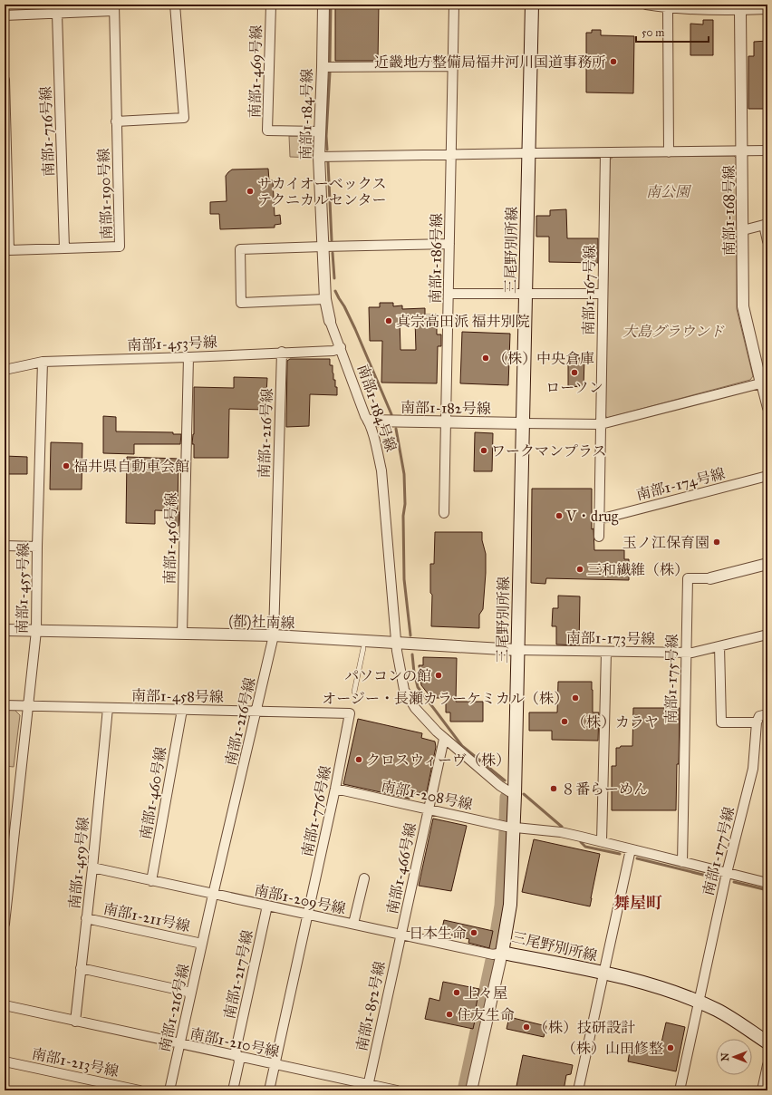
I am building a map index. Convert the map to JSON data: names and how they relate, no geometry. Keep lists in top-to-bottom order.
{
  "streets": {
    "main road": ["三尾野別所線"],
    "street": [
      "南部1-469号線",
      "南部1-184号線",
      "南部1-716号線",
      "南部1-190号線",
      "南部1-168号線",
      "南部1-186号線",
      "南部1-167号線",
      "南部1-453号線",
      "南部1-182号線",
      "南部1-216号線",
      "南部1-174号線",
      "南部1-456号線",
      "南部1-455号線",
      "(都)社南線",
      "南部1-173号線",
      "南部1-175号線",
      "南部1-458号線",
      "南部1-460号線",
      "南部1-208号線",
      "南部1-776号線",
      "南部1-177号線",
      "南部1-459号線",
      "南部1-466号線",
      "南部1-209号線",
      "南部1-211号線",
      "南部1-217号線",
      "南部1-852号線",
      "南部1-210号線",
      "南部1-213号線"
    ]
  },
  "crossings": [
    ["南部1-469号線", "南部1-184号線"],
    ["南部1-184号線", "三尾野別所線"],
    ["南部1-184号線", "南部1-453号線"],
    ["南部1-184号線", "南部1-182号線"],
    ["南部1-184号線", "(都)社南線"],
    ["南部1-184号線", "南部1-466号線"],
    ["南部1-716号線", "南部1-190号線"],
    ["三尾野別所線", "南部1-182号線"],
    ["三尾野別所線", "(都)社南線"],
    ["三尾野別所線", "南部1-173号線"],
    ["三尾野別所線", "南部1-208号線"],
    ["三尾野別所線", "南部1-177号線"],
    ["三尾野別所線", "南部1-209号線"],
    ["南部1-186号線", "南部1-182号線"],
    ["南部1-167号線", "南部1-174号線"],
    ["南部1-453号線", "南部1-216号線"],
    ["南部1-453号線", "南部1-456号線"],
    ["南部1-453号線", "南部1-455号線"],
    ["南部1-216号線", "(都)社南線"],
    ["南部1-216号線", "南部1-458号線"],
    ["南部1-216号線", "南部1-209号線"],
    ["南部1-216号線", "南部1-211号線"],
    ["南部1-216号線", "南部1-210号線"],
    ["南部1-456号線", "(都)社南線"],
    ["南部1-455号線", "(都)社南線"],
    ["南部1-455号線", "南部1-458号線"],
    ["(都)社南線", "南部1-173号線"],
    ["南部1-173号線", "南部1-175号線"],
    ["南部1-175号線", "南部1-208号線"],
    ["南部1-458号線", "南部1-460号線"],
    ["南部1-458号線", "南部1-776号線"],
    ["南部1-458号線", "南部1-459号線"],
    ["南部1-460号線", "南部1-209号線"],
    ["南部1-208号線", "南部1-776号線"],
    ["南部1-208号線", "南部1-177号線"],
    ["南部1-208号線", "南部1-466号線"],
    ["南部1-776号線", "南部1-209号線"],
    ["南部1-776号線", "南部1-210号線"],
    ["南部1-459号線", "南部1-209号線"],
    ["南部1-459号線", "南部1-211号線"],
    ["南部1-459号線", "南部1-210号線"],
    ["南部1-466号線", "南部1-209号線"],
    ["南部1-466号線", "南部1-852号線"],
    ["南部1-209号線", "南部1-217号線"],
    ["南部1-209号線", "南部1-852号線"],
    ["南部1-217号線", "南部1-210号線"],
    ["南部1-852号線", "南部1-210号線"]
  ],
  "districts": ["舞屋町"],
  "parks": ["南公園", "大島グラウンド"],
  "places": [
    "近畿地方整備局福井河川国道事務所",
    "サカイオーベックス テクニカルセンター",
    "真宗高田派 福井別院",
    "（株）中央倉庫",
    "ローソン",
    "ワークマンプラス",
    "福井県自動車会館",
    "V・drug",
    "玉ノ江保育園",
    "三和繊維（株）",
    "パソコンの館",
    "オージー・長瀬カラーケミカル（株）",
    "（株）カラヤ",
    "クロスウィーヴ（株）",
    "８番らーめん",
    "日本生命",
    "上々屋",
    "住友生命",
    "（株）技研設計",
    "（株）山田修整"
  ],
  "scale_bar": "50 m",
  "north": "left"
}
